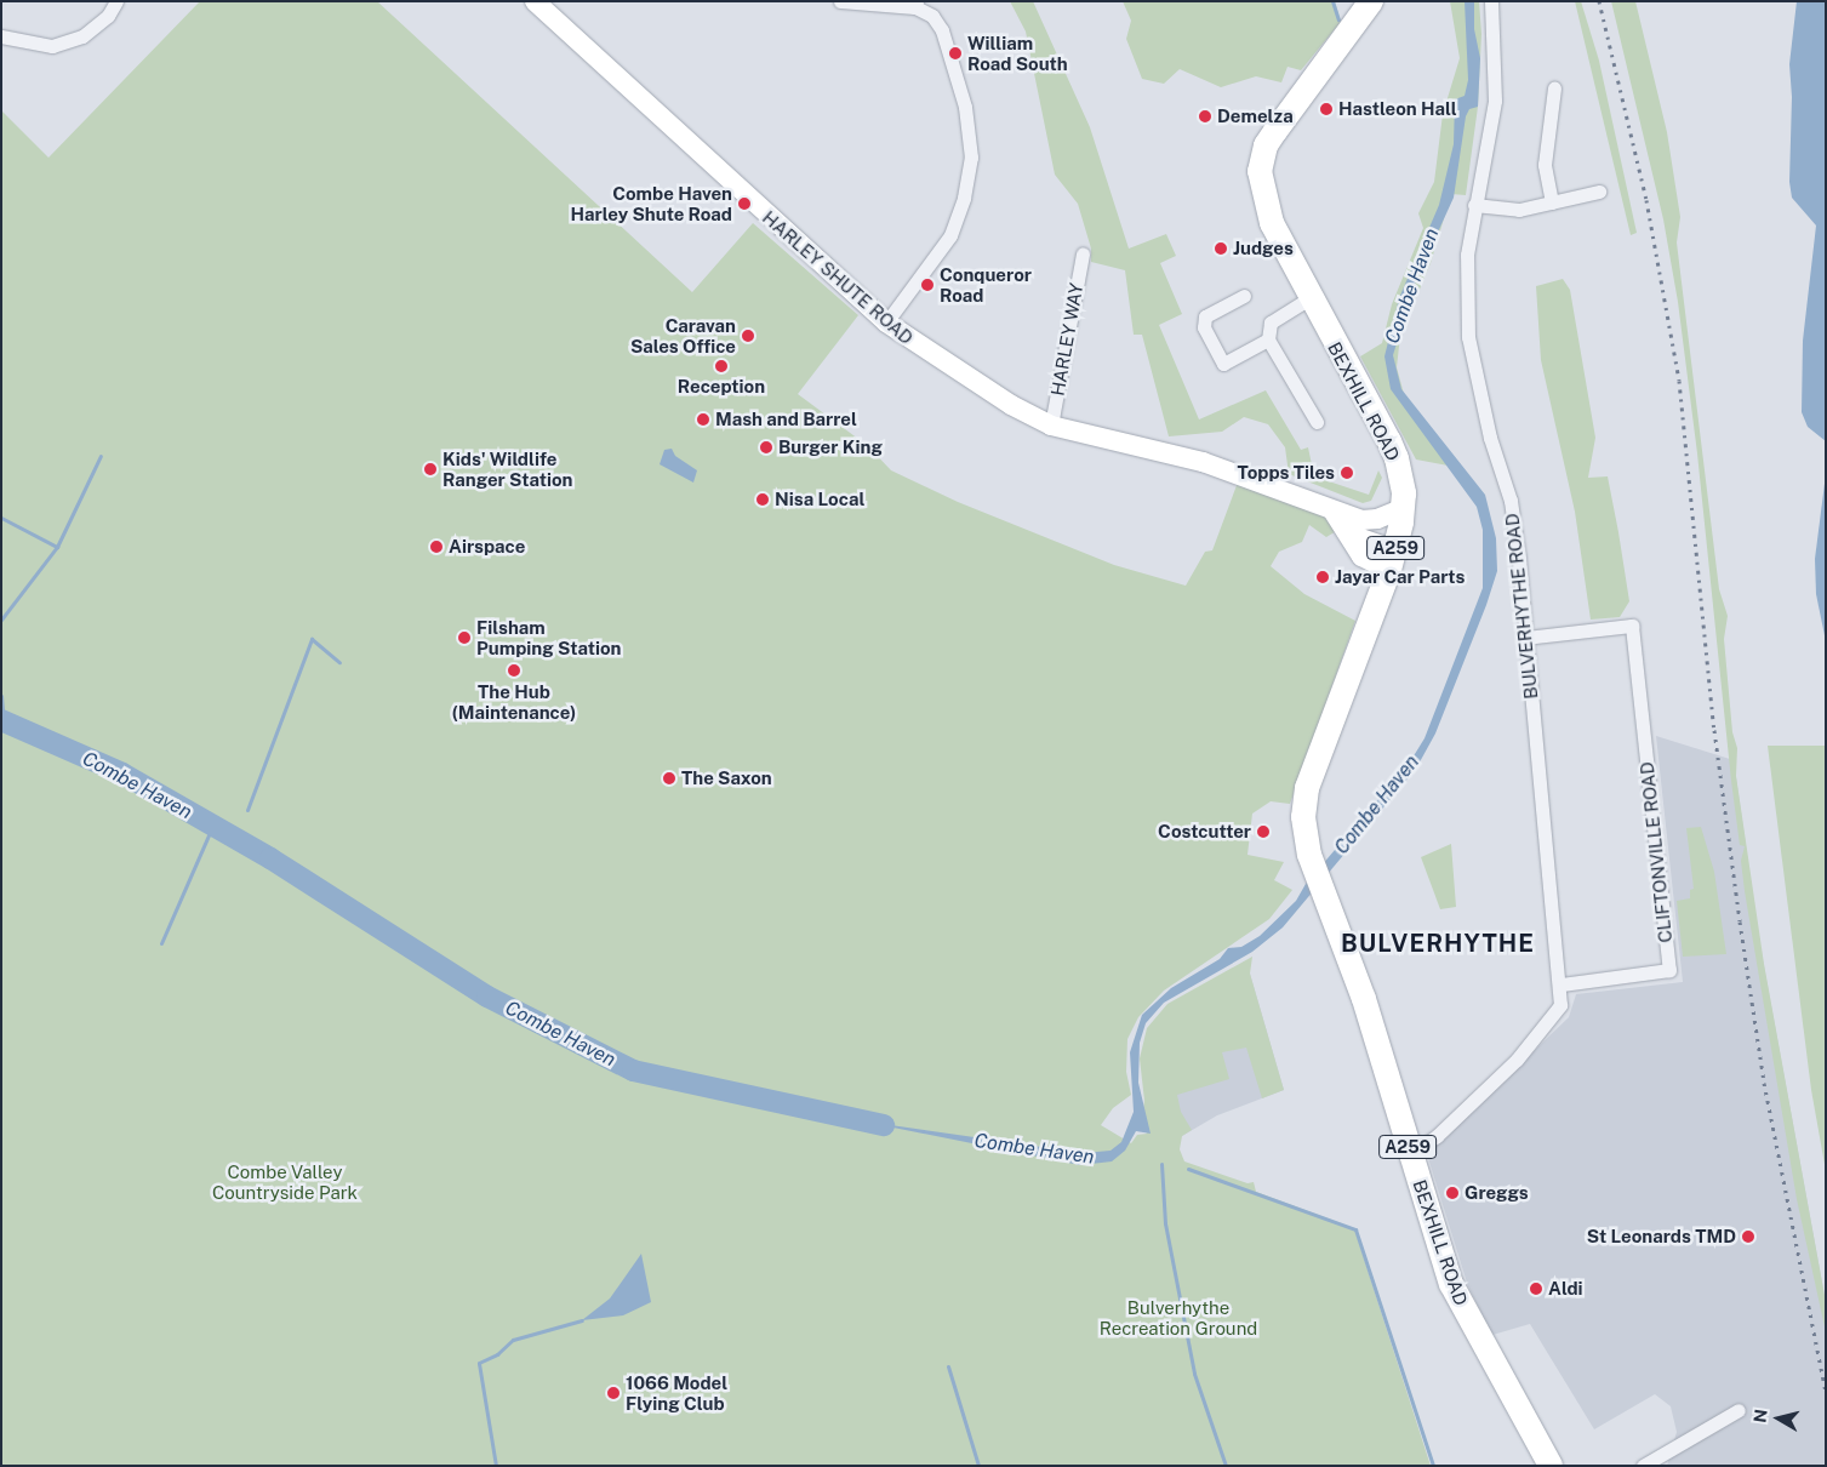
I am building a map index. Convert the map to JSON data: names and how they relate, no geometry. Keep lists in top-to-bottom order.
{
  "streets": {
    "highway": ["BEXHILL ROAD", "A259"],
    "main road": ["HARLEY SHUTE ROAD"],
    "street": ["HARLEY WAY", "BULVERHYTHE ROAD", "CLIFTONVILLE ROAD"]
  },
  "crossings": [
    ["HARLEY SHUTE ROAD", "HARLEY WAY"],
    ["HARLEY SHUTE ROAD", "BEXHILL ROAD"],
    ["BEXHILL ROAD", "BULVERHYTHE ROAD"],
    ["BULVERHYTHE ROAD", "CLIFTONVILLE ROAD"]
  ],
  "districts": ["BULVERHYTHE"],
  "water": ["Combe Haven"],
  "parks": ["Combe Valley Countryside Park", "Bulverhythe Recreation Ground"],
  "places": [
    "William Road South",
    "Hastleon Hall",
    "Demelza",
    "Combe Haven Harley Shute Road",
    "Judges",
    "Conqueror Road",
    "Caravan Sales Office",
    "Reception",
    "Mash and Barrel",
    "Burger King",
    "Kids' Wildlife Ranger Station",
    "Topps Tiles",
    "Nisa Local",
    "Airspace",
    "Jayar Car Parts",
    "Filsham Pumping Station",
    "The Hub (Maintenance)",
    "The Saxon",
    "Costcutter",
    "Greggs",
    "St Leonards TMD",
    "Aldi",
    "1066 Model Flying Club"
  ],
  "north": "left"
}
